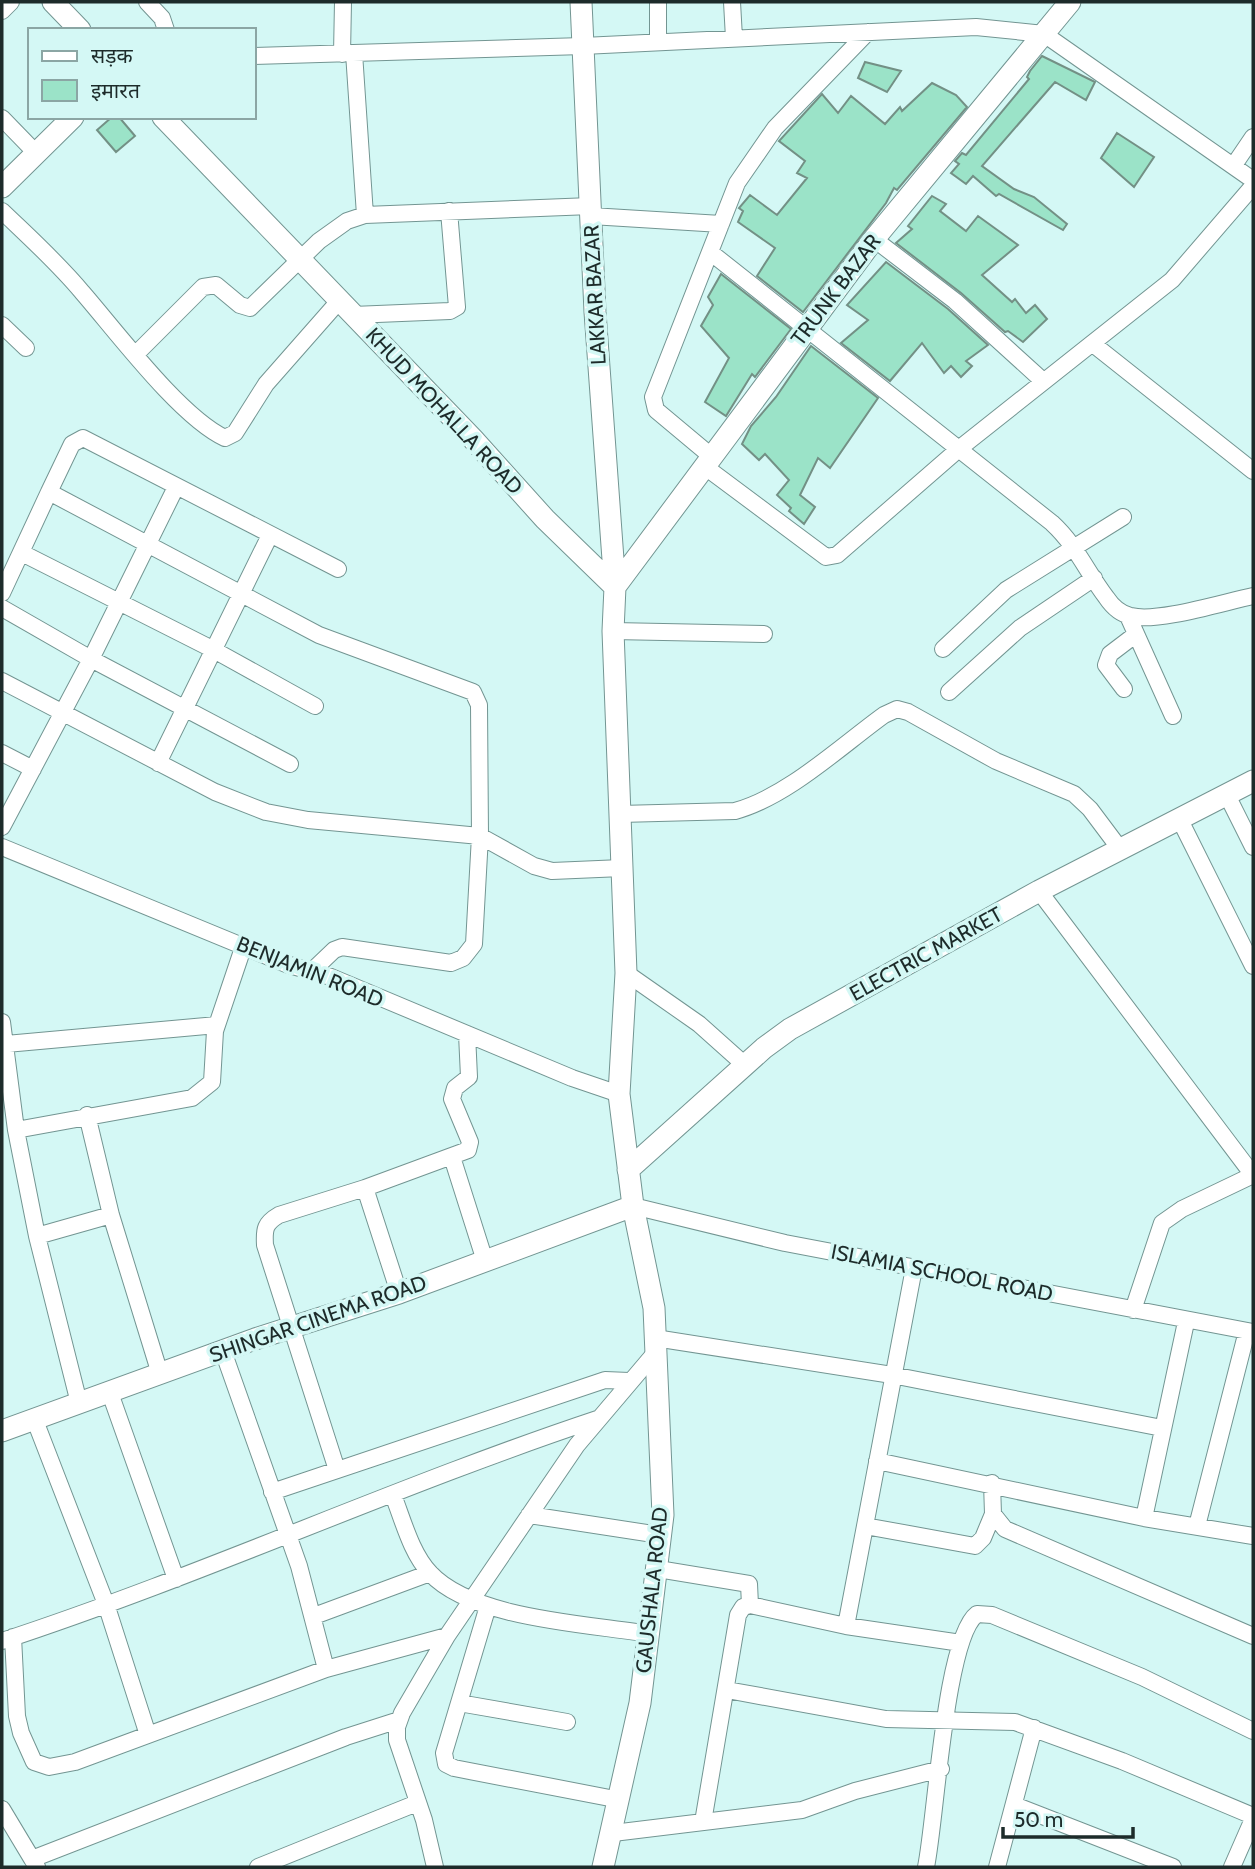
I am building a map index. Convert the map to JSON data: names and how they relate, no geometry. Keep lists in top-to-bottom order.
{
  "streets": {
    "street": [
      "TRUNK BAZAR",
      "LAKKAR BAZAR",
      "KHUD MOHALLA ROAD",
      "ELECTRIC MARKET",
      "BENJAMIN ROAD",
      "ISLAMIA SCHOOL ROAD",
      "SHINGAR CINEMA ROAD",
      "GAUSHALA ROAD"
    ]
  },
  "crossings": [
    ["TRUNK BAZAR", "LAKKAR BAZAR"],
    ["TRUNK BAZAR", "KHUD MOHALLA ROAD"],
    ["LAKKAR BAZAR", "KHUD MOHALLA ROAD"],
    ["ELECTRIC MARKET", "GAUSHALA ROAD"],
    ["BENJAMIN ROAD", "GAUSHALA ROAD"],
    ["ISLAMIA SCHOOL ROAD", "SHINGAR CINEMA ROAD"],
    ["ISLAMIA SCHOOL ROAD", "GAUSHALA ROAD"],
    ["SHINGAR CINEMA ROAD", "GAUSHALA ROAD"]
  ],
  "legend": ["सड़क", "इमारत"],
  "scale_bar": "50 m"
}
